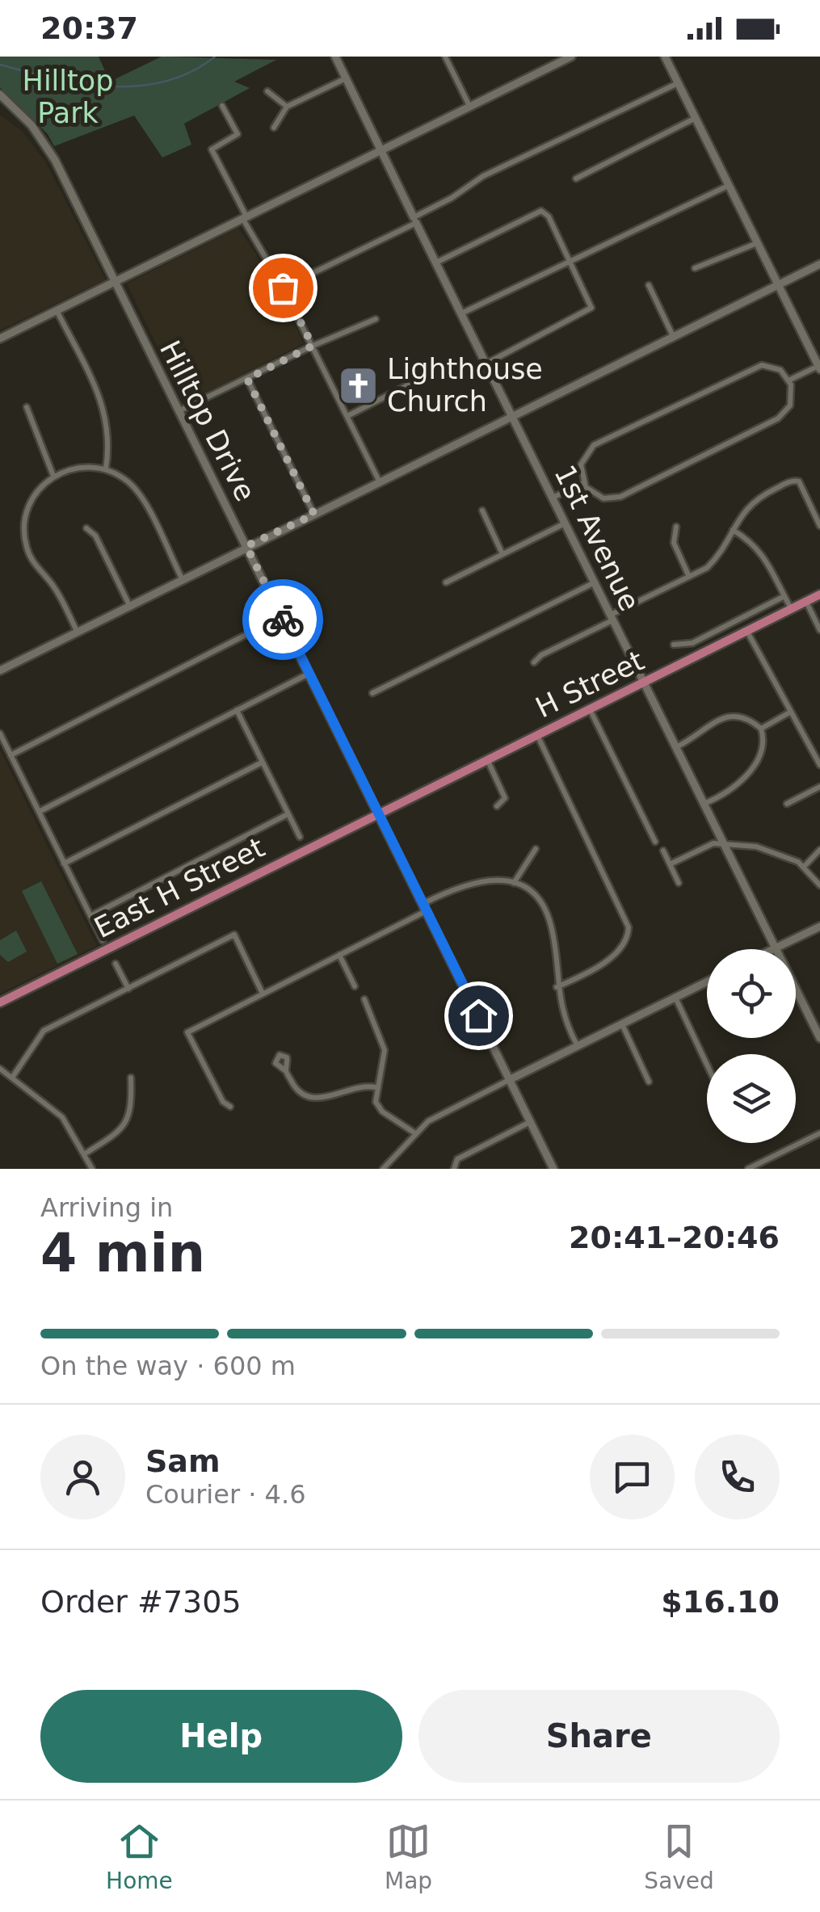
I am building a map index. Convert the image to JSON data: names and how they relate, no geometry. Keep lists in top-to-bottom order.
{
  "streets": {
    "main road": ["H Street", "East H Street"],
    "street": ["Hilltop Drive", "1st Avenue"]
  },
  "crossings": [
    ["Hilltop Drive", "H Street"],
    ["Hilltop Drive", "East H Street"],
    ["1st Avenue", "H Street"],
    ["H Street", "East H Street"]
  ],
  "parks": ["Hilltop Park"],
  "places": {
    "church": ["Lighthouse Church"]
  },
  "page": {
    "status": "20:37",
    "heading": ["4 min", "Arriving in", "20:41–20:46"],
    "panel": [
      "Sam",
      "Courier · 4.6",
      "Order #7305",
      "$16.10"
    ],
    "bar": "On the way · 600 m",
    "buttons": ["Help", "Share"],
    "tabs": ["Home", "Map", "Saved"]
  }
}
